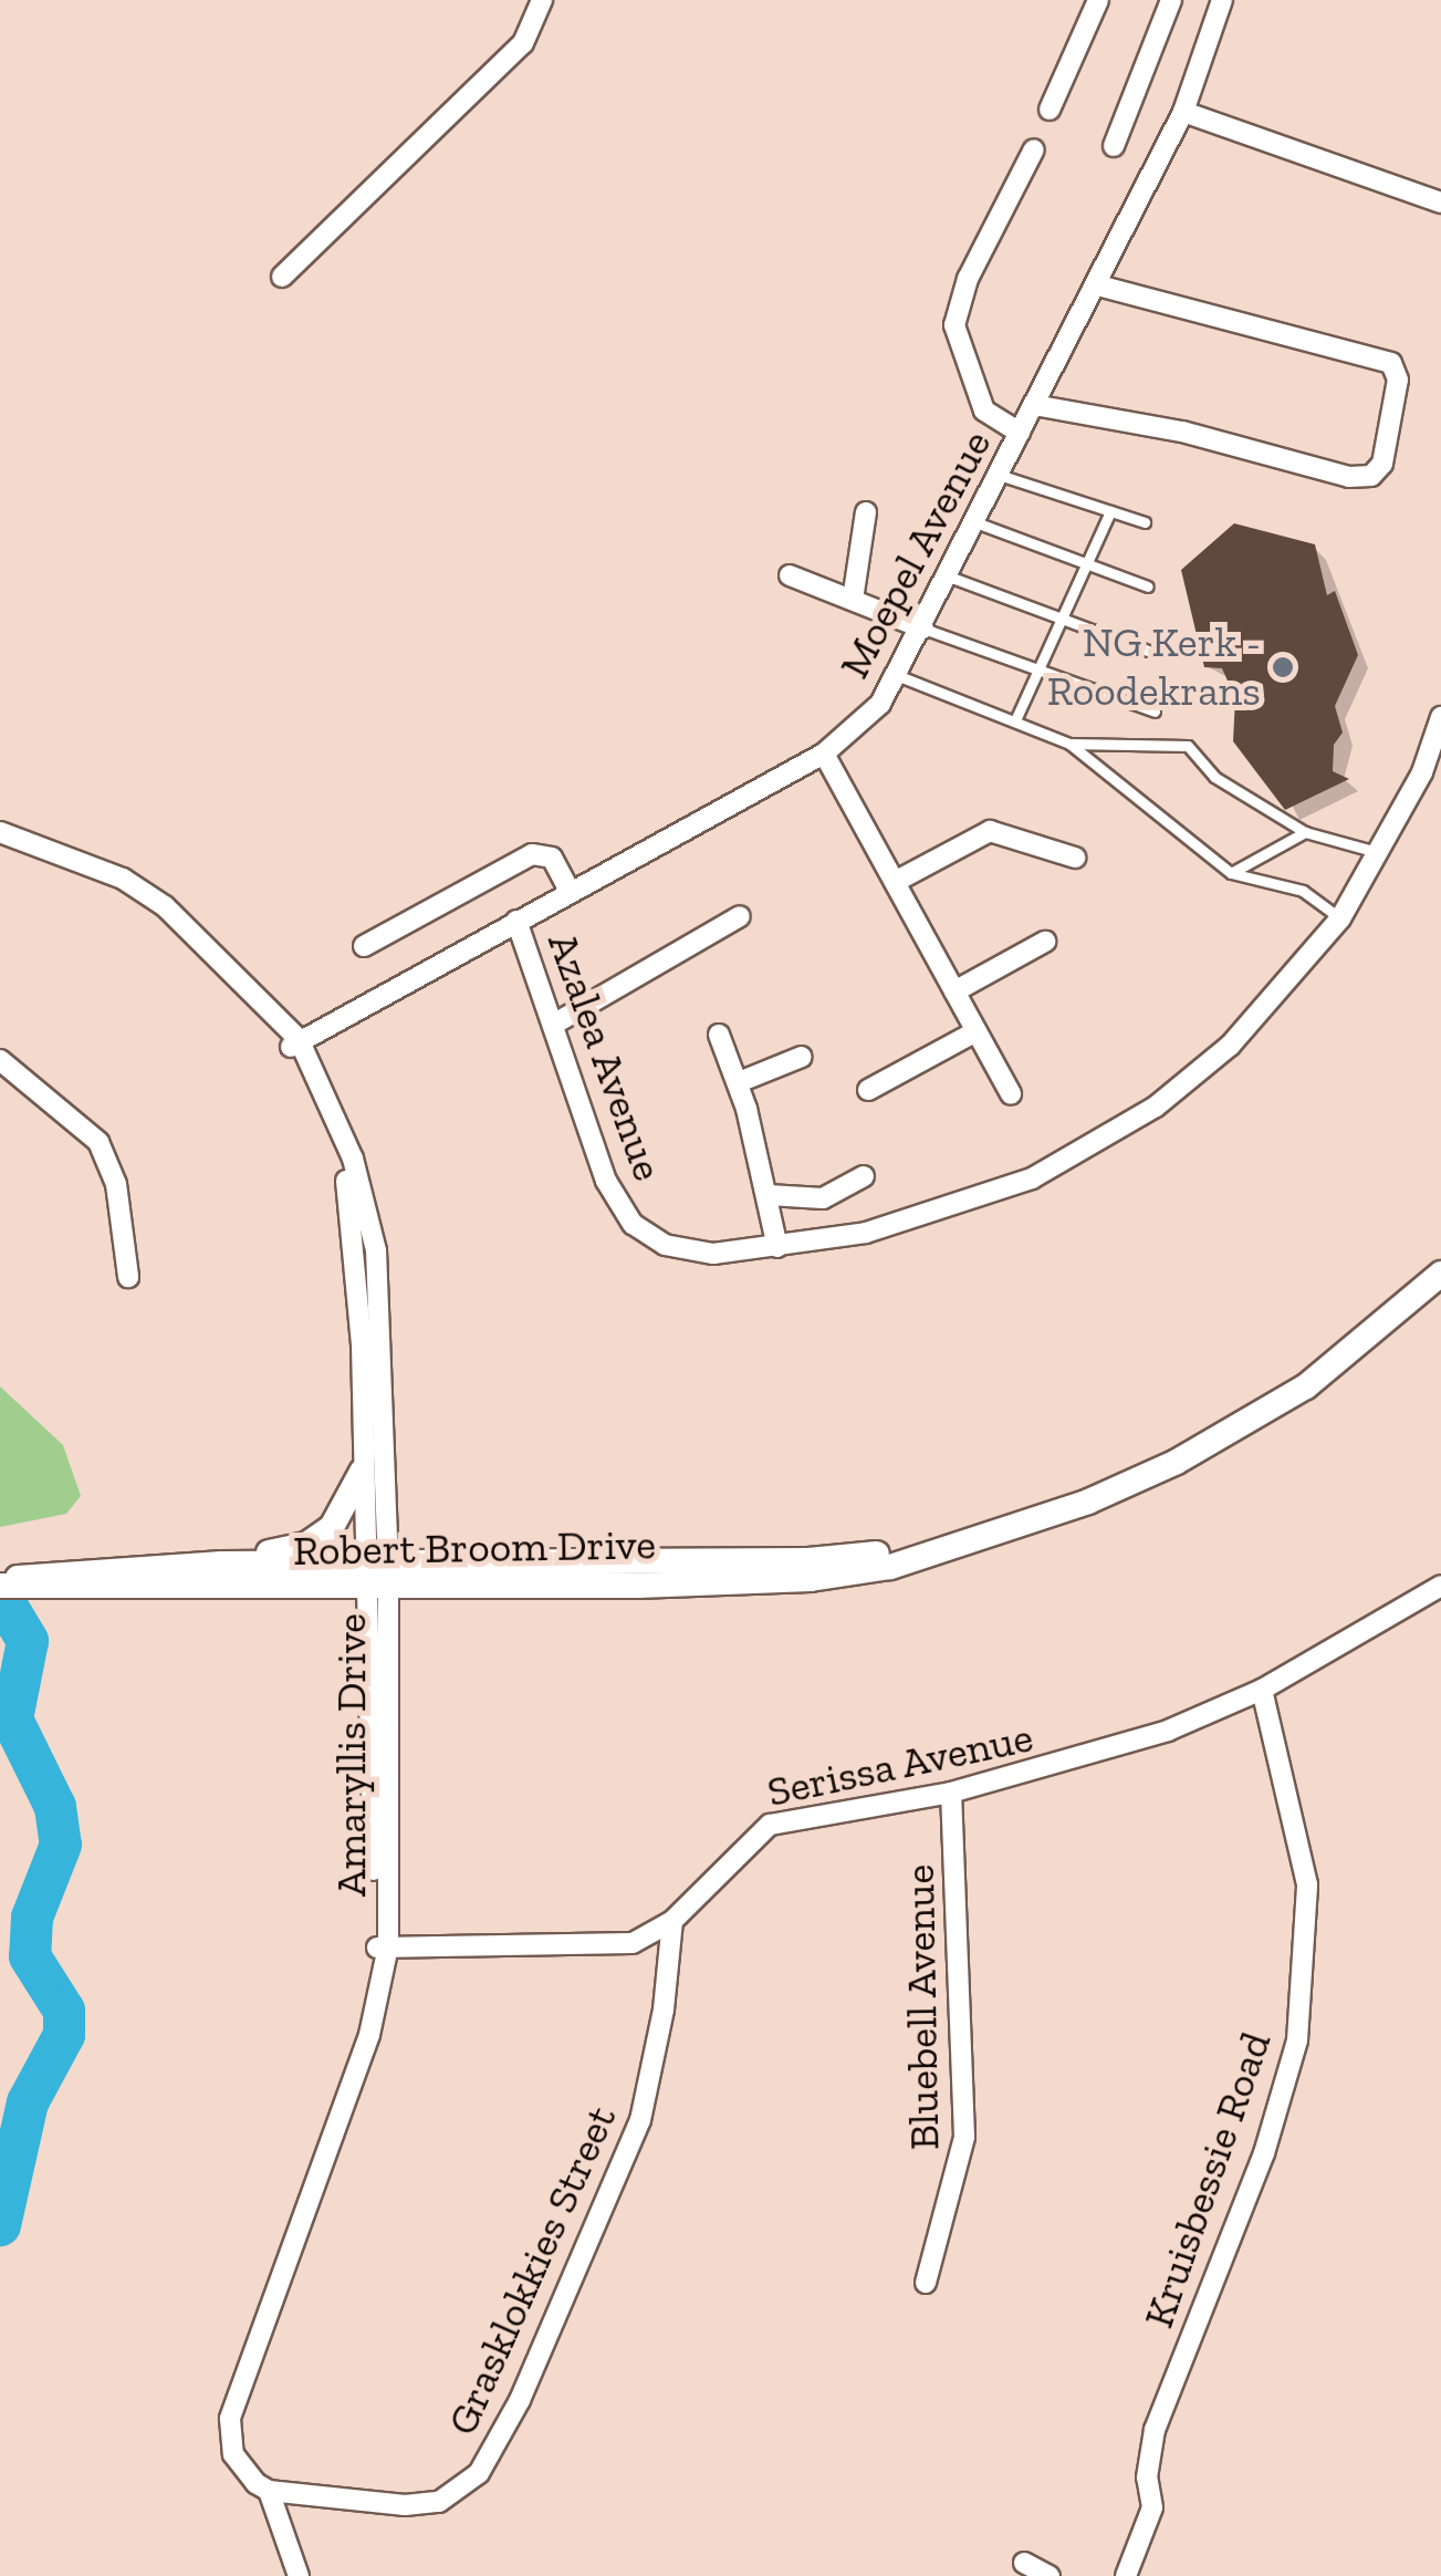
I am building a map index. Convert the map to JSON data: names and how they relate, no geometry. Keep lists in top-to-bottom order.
{
  "streets": {
    "street": [
      "Moepel Avenue",
      "Azalea Avenue",
      "Robert Broom Drive",
      "Amaryllis Drive",
      "Serissa Avenue",
      "Bluebell Avenue",
      "Kruisbessie Road",
      "Grasklokkies Street"
    ]
  },
  "crossings": [
    ["Moepel Avenue", "Azalea Avenue"],
    ["Moepel Avenue", "Amaryllis Drive"],
    ["Robert Broom Drive", "Amaryllis Drive"],
    ["Amaryllis Drive", "Serissa Avenue"],
    ["Amaryllis Drive", "Grasklokkies Street"],
    ["Serissa Avenue", "Bluebell Avenue"],
    ["Serissa Avenue", "Kruisbessie Road"],
    ["Serissa Avenue", "Grasklokkies Street"]
  ],
  "places": ["NG Kerk - Roodekrans"]
}
